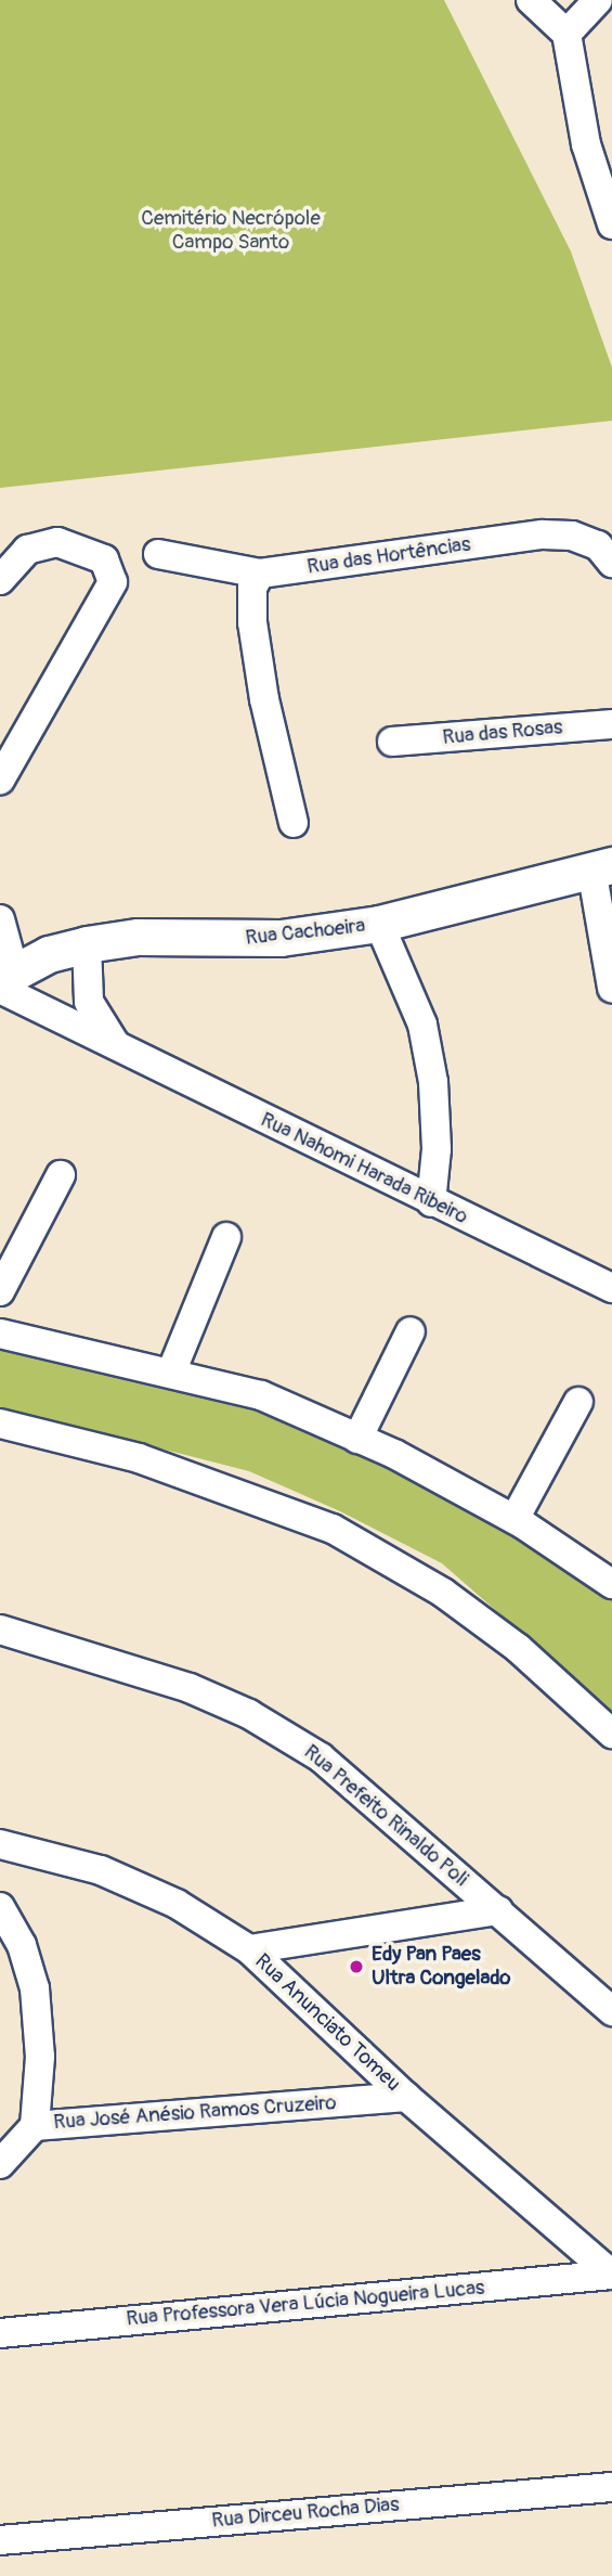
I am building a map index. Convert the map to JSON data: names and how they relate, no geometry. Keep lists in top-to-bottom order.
{
  "streets": {
    "main road": ["Rua Cachoeira"],
    "street": [
      "Rua das Hortências",
      "Rua das Rosas",
      "Rua Nahomi Harada Ribeiro",
      "Rua Prefeito Rinaldo Poli",
      "Rua Anunciato Tomeu",
      "Rua José Anésio Ramos Cruzeiro",
      "Rua Professora Vera Lúcia Nogueira Lucas",
      "Rua Dirceu Rocha Dias"
    ]
  },
  "crossings": [
    ["Rua Cachoeira", "Rua Nahomi Harada Ribeiro"],
    ["Rua Anunciato Tomeu", "Rua José Anésio Ramos Cruzeiro"],
    ["Rua Anunciato Tomeu", "Rua Professora Vera Lúcia Nogueira Lucas"]
  ],
  "parks": ["Cemitério Necrópole Campo Santo"],
  "places": ["Edy Pan Paes Ultra Congelado"]
}
